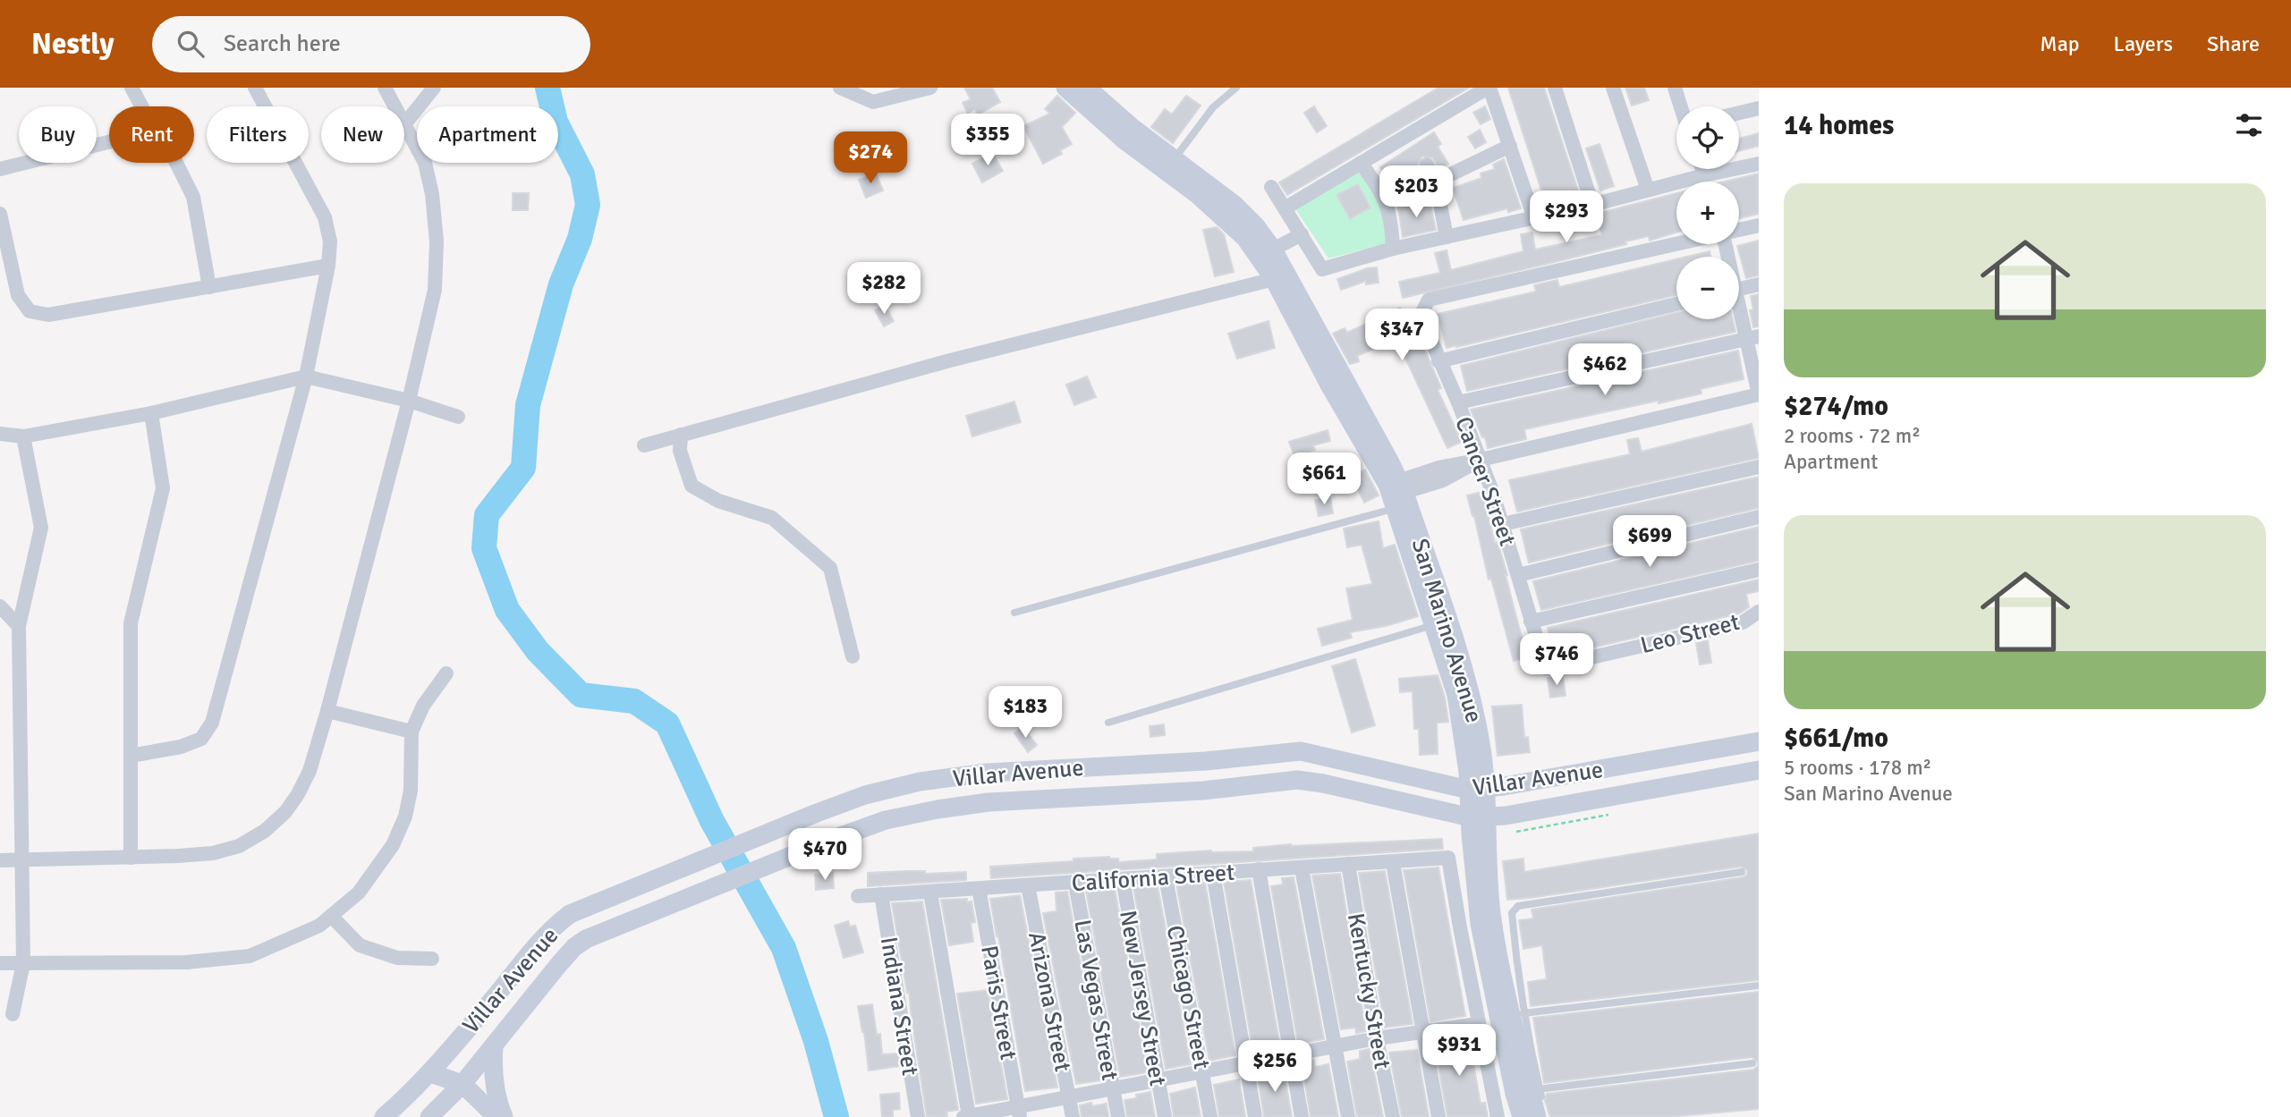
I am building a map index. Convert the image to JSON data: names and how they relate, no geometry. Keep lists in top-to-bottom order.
{
  "streets": {
    "main road": ["San Marino Avenue", "Villar Avenue"],
    "street": [
      "Cancer Street",
      "Leo Street",
      "California Street",
      "Kentucky Street",
      "Chicago Street",
      "New Jersey Street",
      "Las Vegas Street",
      "Arizona Street",
      "Paris Street",
      "Indiana Street"
    ]
  },
  "crossings": [
    ["Cancer Street", "Leo Street"],
    ["San Marino Avenue", "Villar Avenue"],
    ["California Street", "Kentucky Street"],
    ["California Street", "Chicago Street"],
    ["California Street", "New Jersey Street"],
    ["California Street", "Las Vegas Street"],
    ["California Street", "Arizona Street"],
    ["California Street", "Paris Street"],
    ["California Street", "Indiana Street"]
  ],
  "page": {
    "header": "Nestly",
    "search": "Search here",
    "nav": ["Map", "Layers", "Share"],
    "heading": "14 homes",
    "map_buttons": ["+", "−"],
    "chip": [
      "Buy",
      "Rent",
      "Filters",
      "New",
      "Apartment"
    ],
    "price": [
      "$355",
      "$274",
      "$203",
      "$293",
      "$282",
      "$347",
      "$462",
      "$661",
      "$699",
      "$746",
      "$183",
      "$470",
      "$931",
      "$256"
    ],
    "list": [
      {
        "name": "$274/mo",
        "note": "2 rooms · 72 m² · Apartment"
      },
      {
        "name": "$661/mo",
        "note": "5 rooms · 178 m² · San Marino Avenue"
      }
    ]
  }
}
